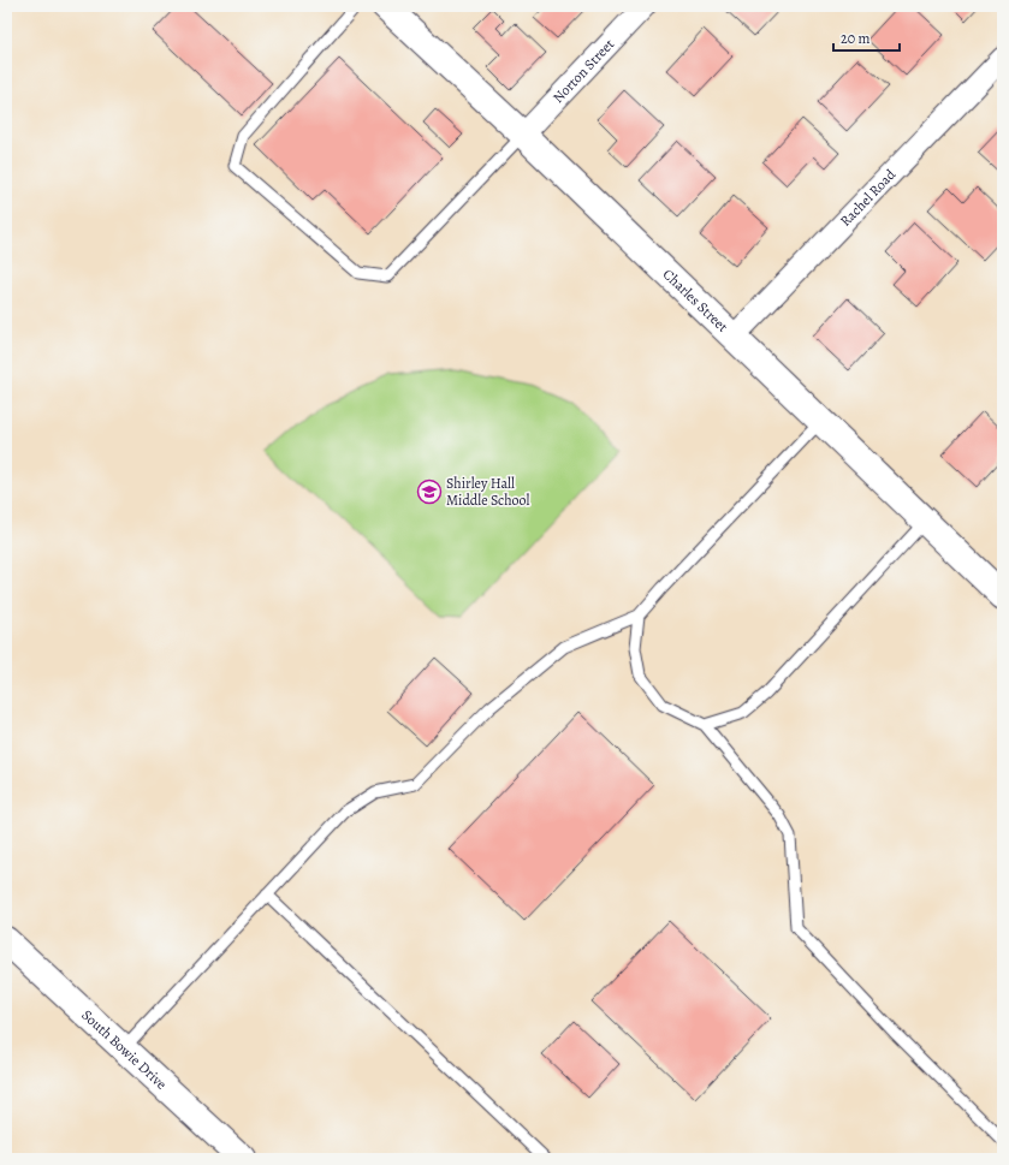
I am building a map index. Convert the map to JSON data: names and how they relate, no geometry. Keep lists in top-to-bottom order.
{
  "streets": {
    "street": [
      "Norton Street",
      "Rachel Road",
      "Charles Street",
      "South Bowie Drive"
    ]
  },
  "crossings": [
    ["Norton Street", "Charles Street"],
    ["Rachel Road", "Charles Street"]
  ],
  "places": {
    "school or university": ["Shirley Hall Middle School"]
  },
  "scale_bar": "20 m"
}
